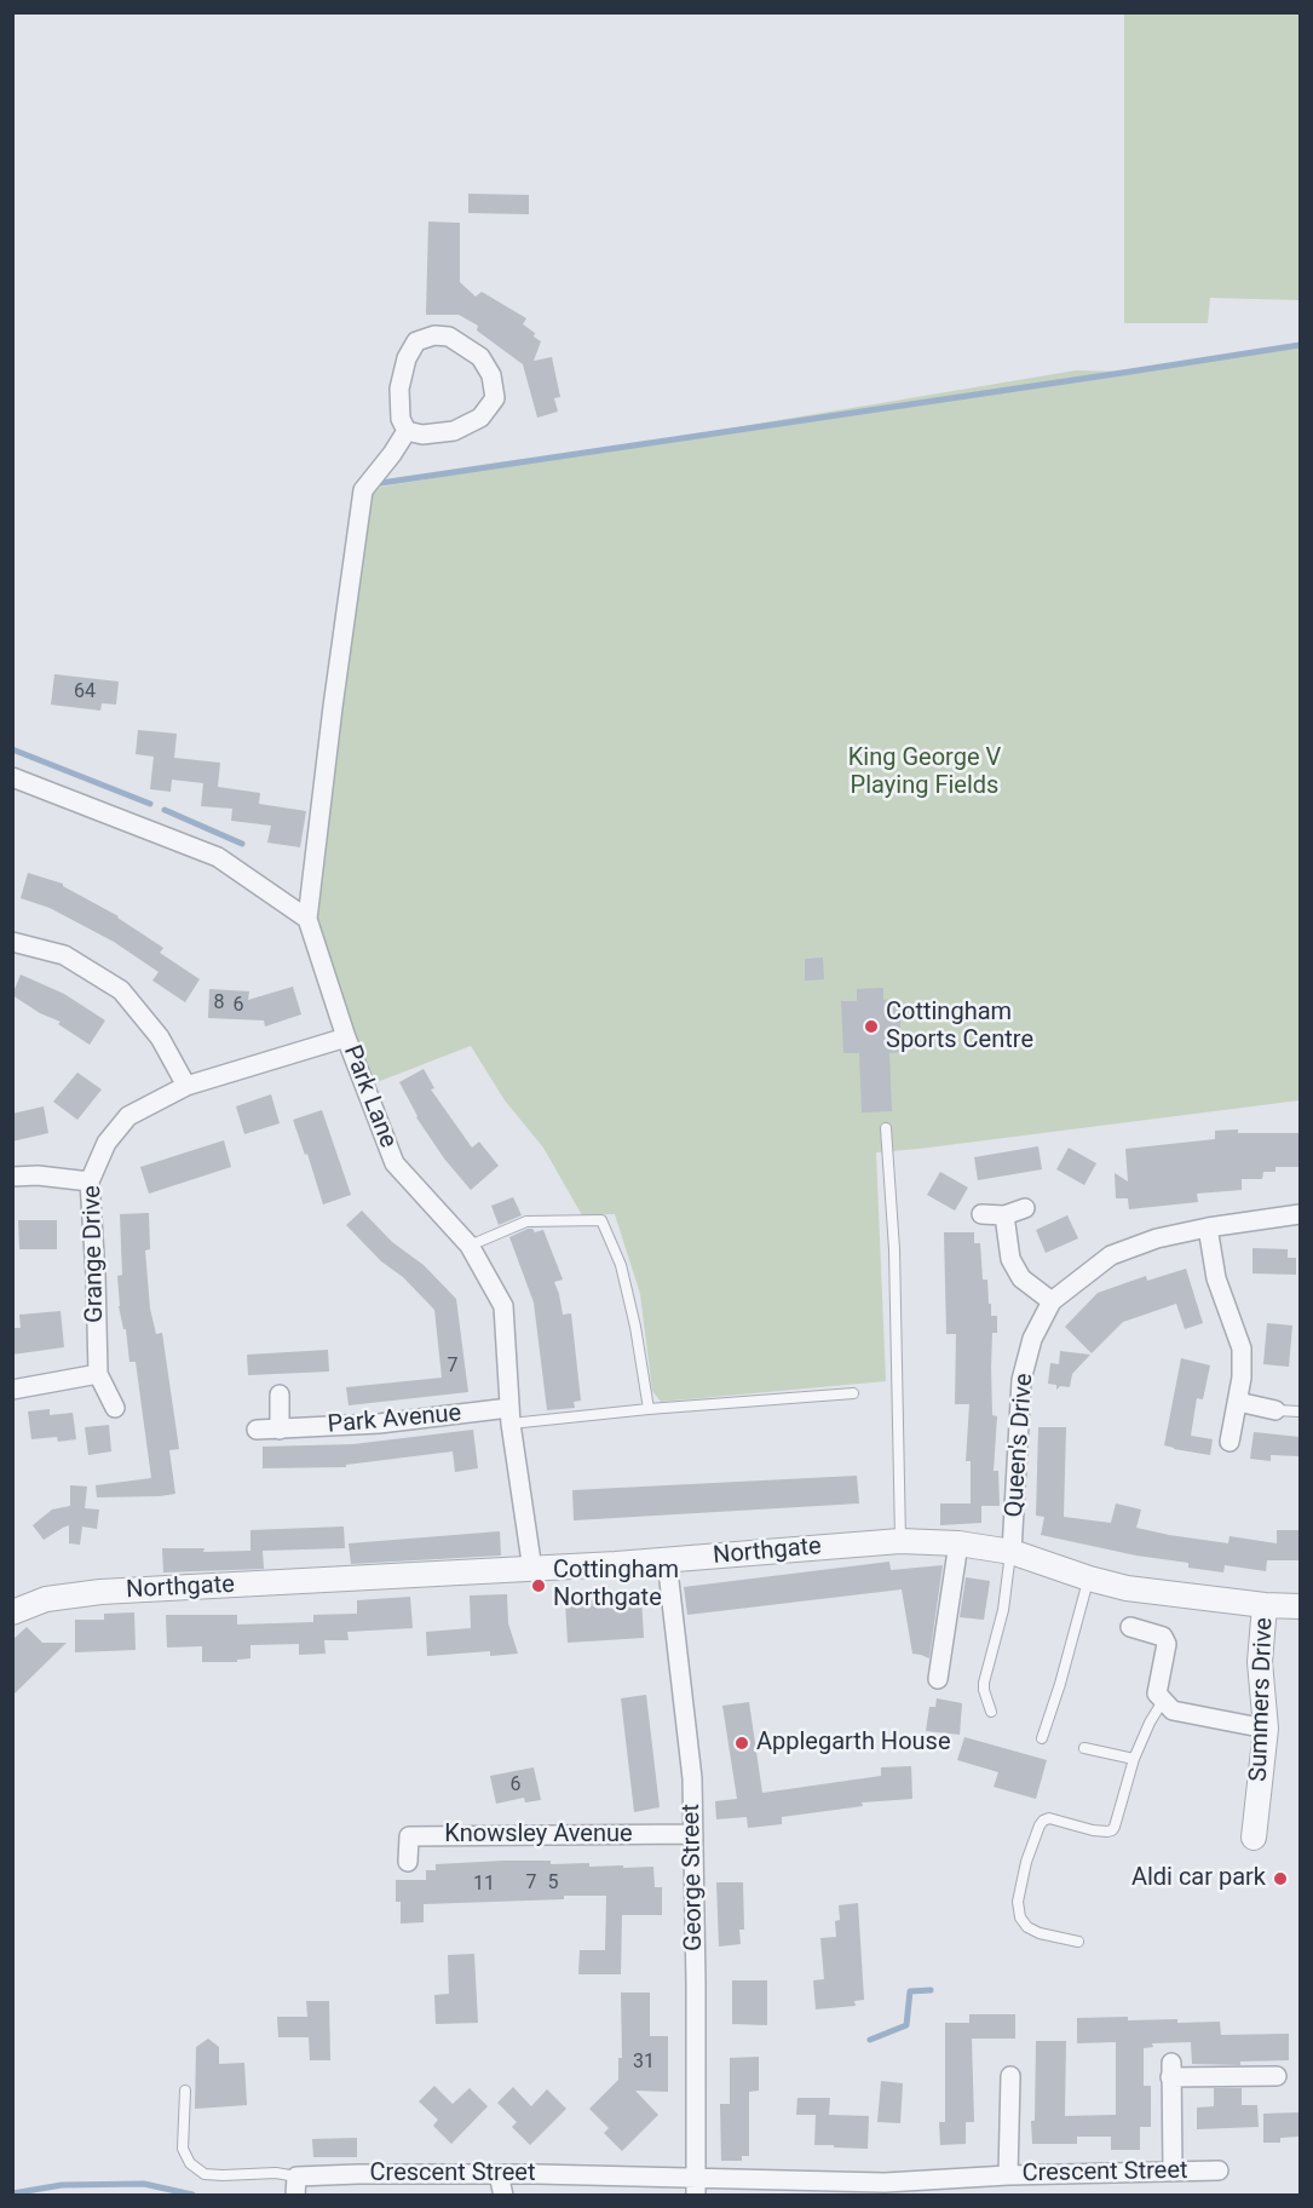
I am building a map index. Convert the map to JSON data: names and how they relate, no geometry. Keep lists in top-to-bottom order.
{
  "streets": {
    "street": [
      "Park Lane",
      "Grange Drive",
      "Park Avenue",
      "Queen's Drive",
      "Northgate",
      "Summers Drive",
      "Knowsley Avenue",
      "George Street",
      "Crescent Street"
    ]
  },
  "crossings": [
    ["Park Lane", "Grange Drive"],
    ["Park Lane", "Park Avenue"],
    ["Park Lane", "Northgate"],
    ["Queen's Drive", "Northgate"],
    ["Northgate", "Summers Drive"],
    ["Northgate", "George Street"],
    ["Knowsley Avenue", "George Street"],
    ["George Street", "Crescent Street"]
  ],
  "parks": ["King George V Playing Fields"],
  "places": [
    "Cottingham Sports Centre",
    "Cottingham Northgate",
    "Applegarth House",
    "Aldi car park"
  ],
  "house_numbers": [
    "64",
    "8",
    "6",
    "7",
    "6",
    "7",
    "5",
    "11",
    "31"
  ]
}
